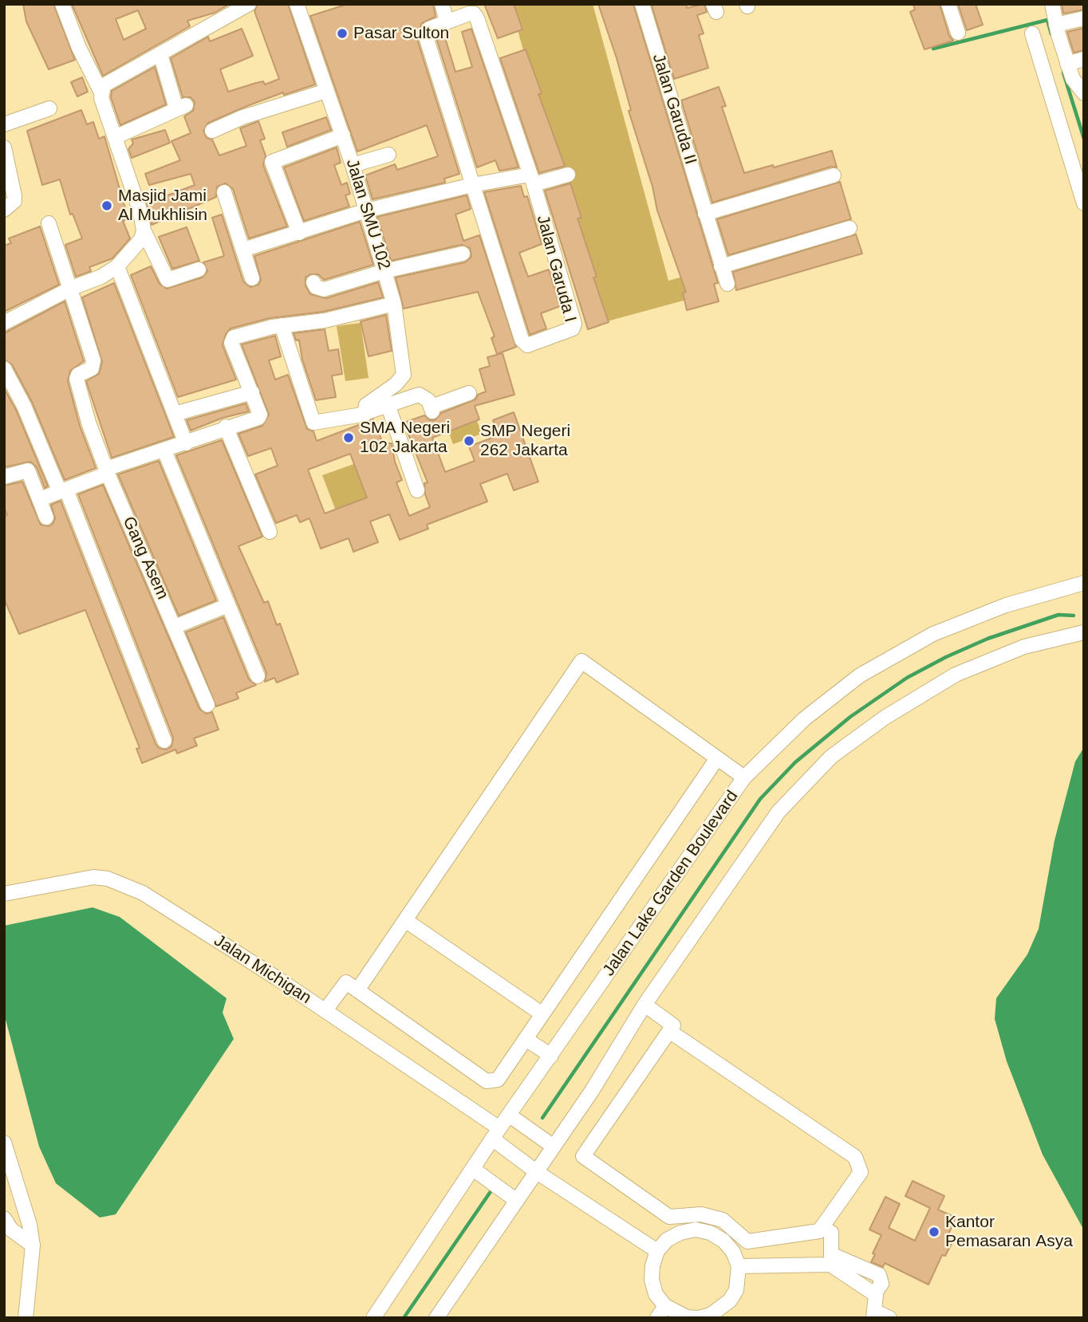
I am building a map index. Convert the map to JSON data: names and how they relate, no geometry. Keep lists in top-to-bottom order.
{
  "streets": {
    "street": [
      "Jalan Garuda II",
      "Jalan SMU 102",
      "Jalan Garuda I",
      "Gang Asem",
      "Jalan Lake Garden Boulevard",
      "Jalan Michigan"
    ]
  },
  "crossings": [
    ["Jalan Lake Garden Boulevard", "Jalan Michigan"]
  ],
  "places": [
    "Pasar Sulton",
    "Masjid Jami Al Mukhlisin",
    "SMA Negeri 102 Jakarta",
    "SMP Negeri 262 Jakarta",
    "Kantor Pemasaran Asya"
  ]
}
